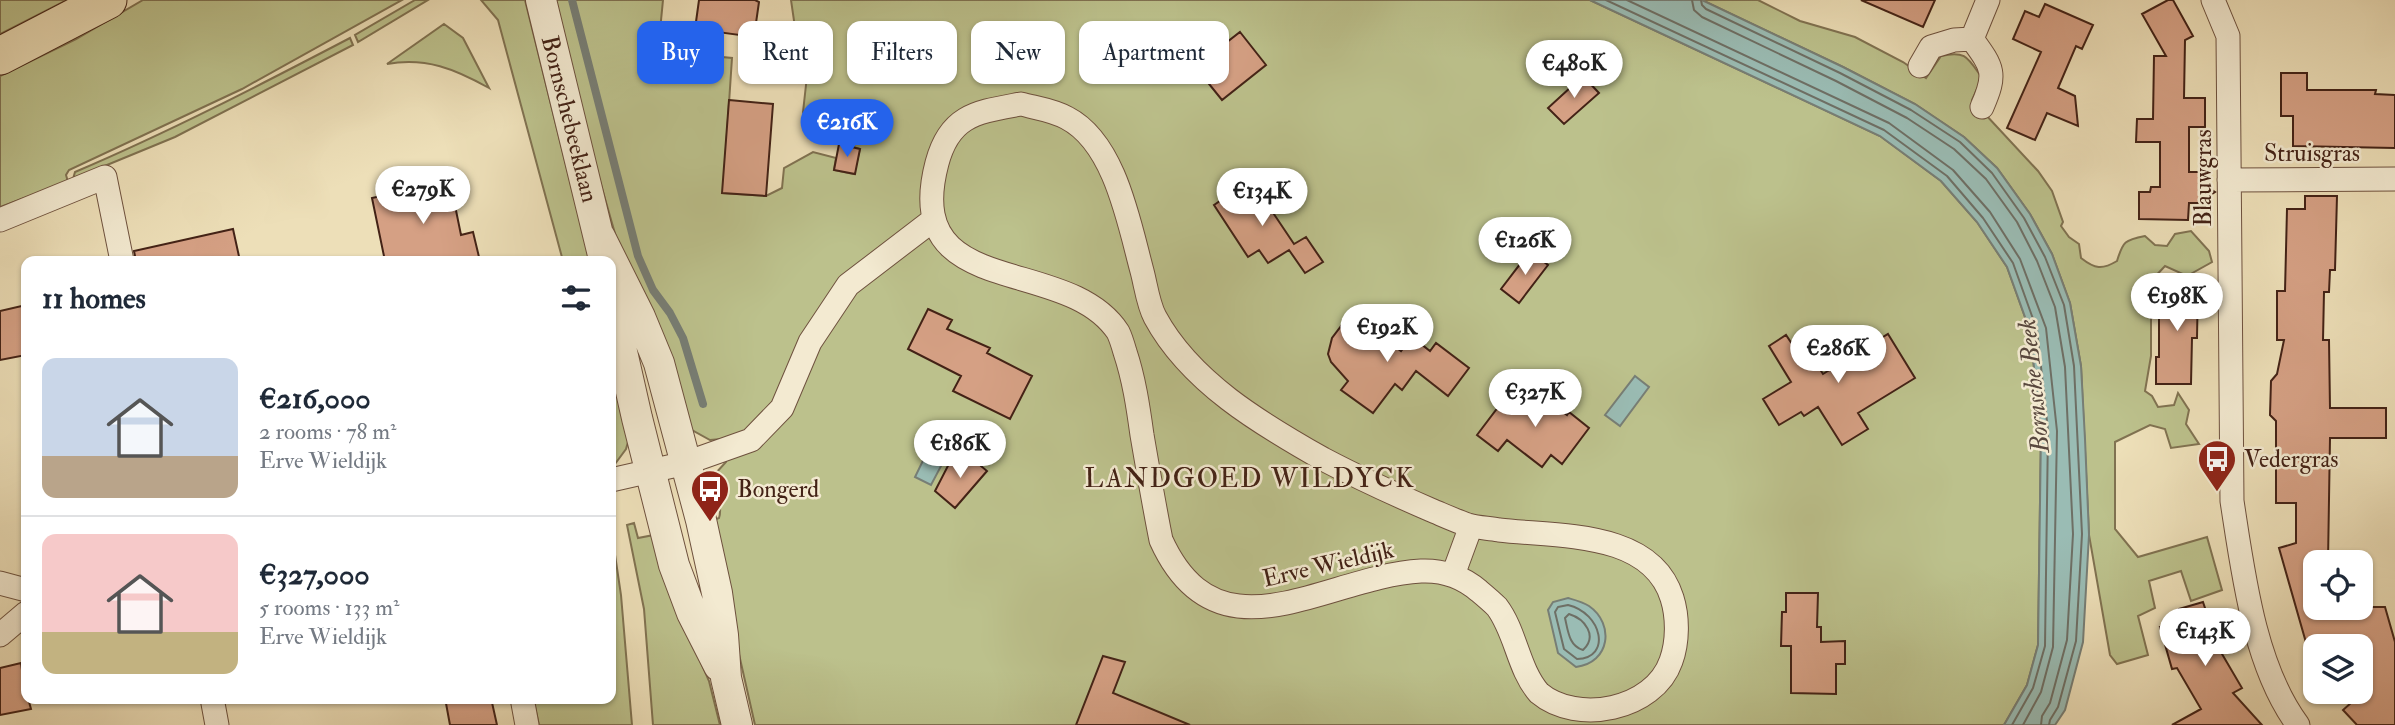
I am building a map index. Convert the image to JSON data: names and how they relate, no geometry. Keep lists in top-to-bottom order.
{
  "streets": {
    "street": [
      "Bornschebeeklaan",
      "Struisgras",
      "Blauwgras",
      "Erve Wieldijk"
    ]
  },
  "crossings": [
    ["Struisgras", "Blauwgras"]
  ],
  "districts": ["LANDGOED WILDYCK"],
  "water": ["Bornsche Beek"],
  "places": {
    "bus stop": ["Vedergras", "Bongerd"]
  },
  "page": {
    "chip": [
      "Buy",
      "Rent",
      "Filters",
      "New",
      "Apartment"
    ],
    "price": [
      "€480K",
      "€216K",
      "€279K",
      "€134K",
      "€126K",
      "€198K",
      "€192K",
      "€286K",
      "€327K",
      "€186K",
      "€143K"
    ],
    "heading": "11 homes",
    "list": [
      {
        "name": "€216,000",
        "note": "2 rooms · 78 m² · Erve Wieldijk"
      },
      {
        "name": "€327,000",
        "note": "5 rooms · 133 m² · Erve Wieldijk"
      }
    ]
  }
}
